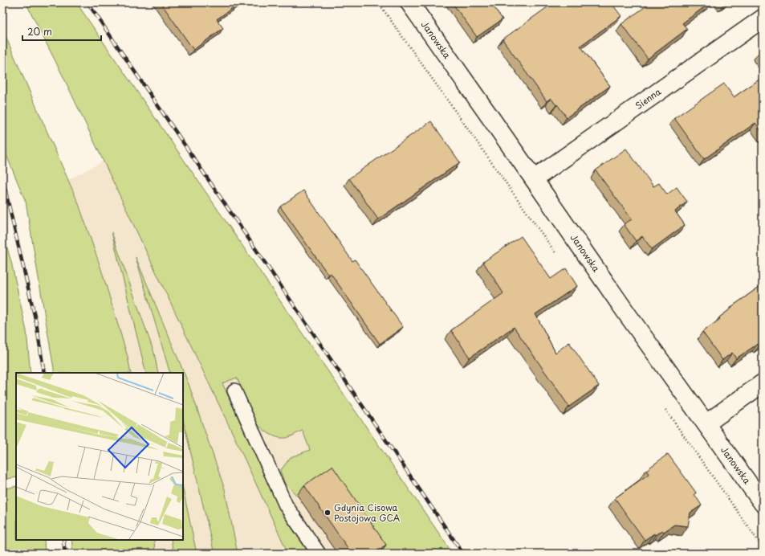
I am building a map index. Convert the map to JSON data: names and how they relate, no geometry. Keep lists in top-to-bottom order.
{
  "streets": {
    "street": ["Janowska", "Sienna"]
  },
  "crossings": [
    ["Janowska", "Sienna"]
  ],
  "places": ["Gdynia Cisowa Postojowa GCA"],
  "scale_bar": "20 m"
}
